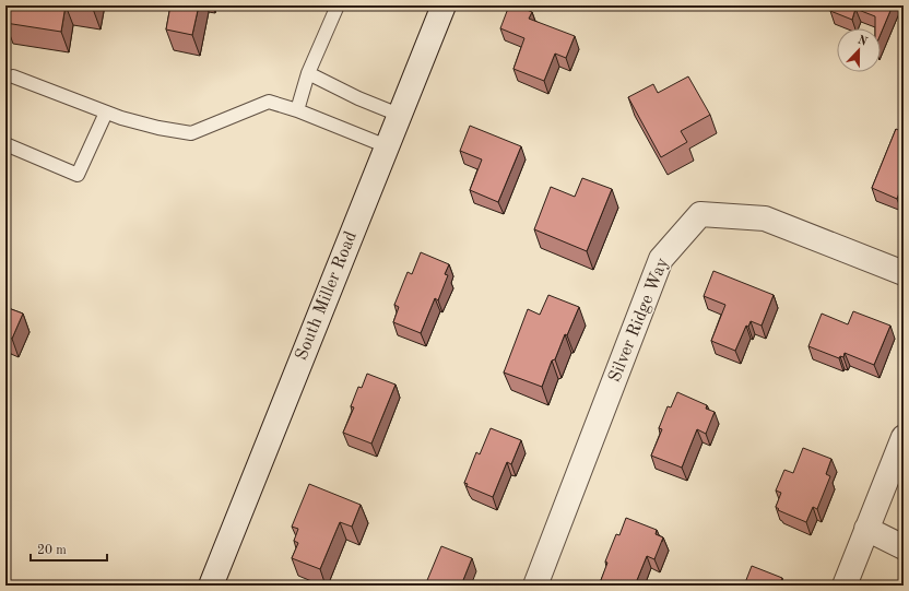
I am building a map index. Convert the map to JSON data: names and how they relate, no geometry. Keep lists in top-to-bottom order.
{
  "streets": {
    "street": ["South Miller Road", "Silver Ridge Way"]
  },
  "scale_bar": "20 m",
  "north": "top"
}
